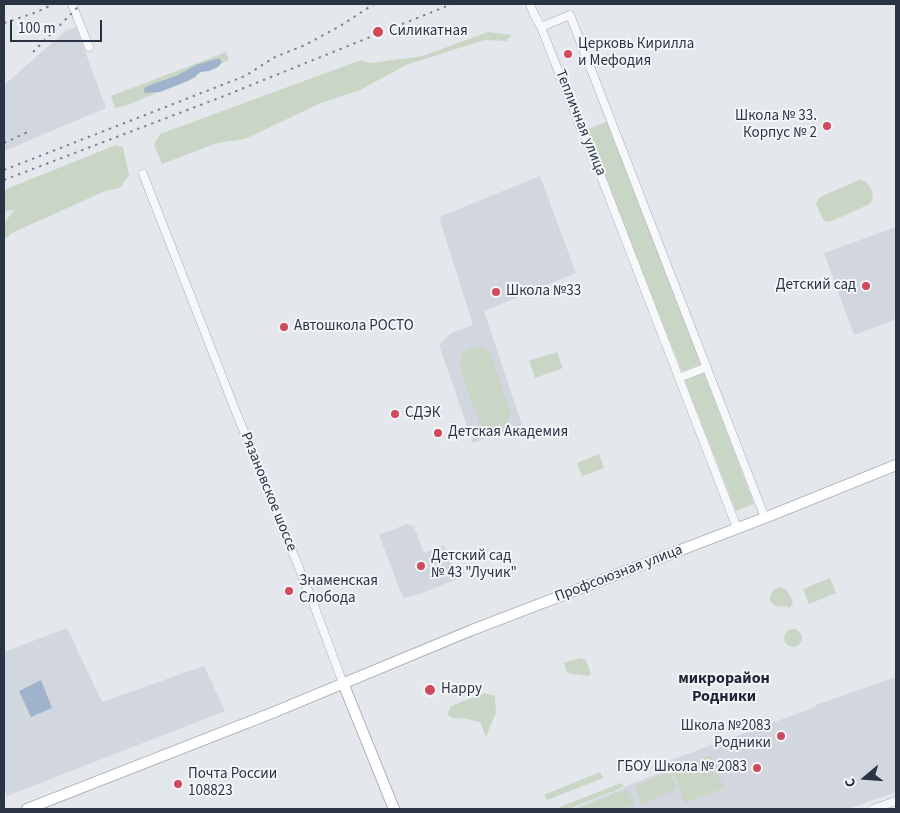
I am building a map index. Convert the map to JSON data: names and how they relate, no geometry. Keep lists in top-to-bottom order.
{
  "streets": {
    "main road": ["Рязановское шоссе", "Профсоюзная улица"],
    "street": ["Тепличная улица"]
  },
  "crossings": [
    ["Тепличная улица", "Профсоюзная улица"],
    ["Рязановское шоссе", "Профсоюзная улица"]
  ],
  "districts": ["микрорайон Родники"],
  "places": [
    "Силикатная",
    "Церковь Кирилла и Мефодия",
    "Школа № 33. Корпус № 2",
    "Детский сад",
    "Школа №33",
    "Автошкола РОСТО",
    "СДЭК",
    "Детская Академия",
    "Детский сад № 43 \"Лучик\"",
    "Знаменская Слобода",
    "Happy",
    "Школа №2083 Родники",
    "ГБОУ Школа № 2083",
    "Почта России 108823"
  ],
  "scale_bar": "100 m",
  "north": "left"
}
